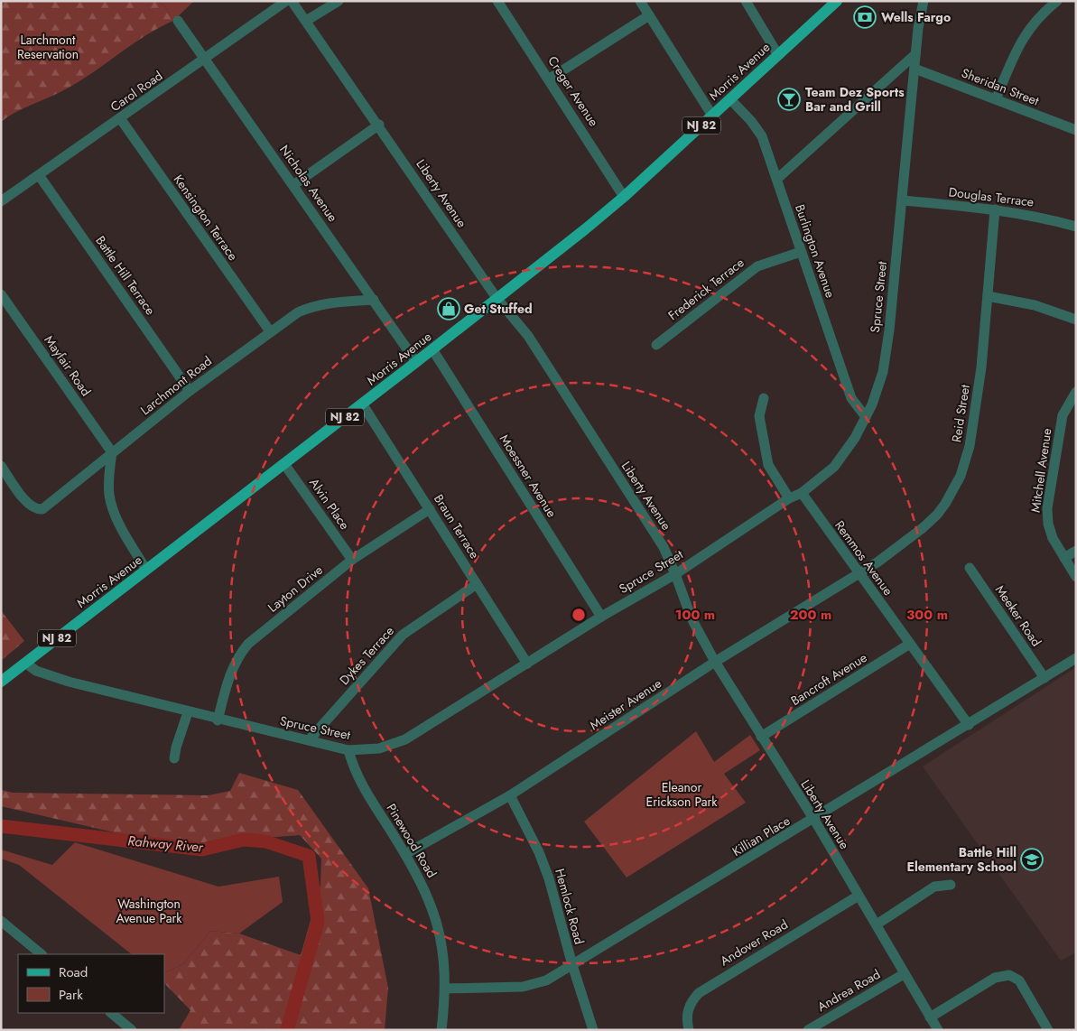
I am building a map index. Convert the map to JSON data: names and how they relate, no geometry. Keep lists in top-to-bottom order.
{
  "streets": {
    "main road": ["Morris Avenue", "NJ 82"],
    "street": [
      "Sheridan Street",
      "Carol Road",
      "Creger Avenue",
      "Nicholas Avenue",
      "Liberty Avenue",
      "Douglas Terrace",
      "Kensington Terrace",
      "Burlington Avenue",
      "Battle Hill Terrace",
      "Frederick Terrace",
      "Spruce Street",
      "Mayfair Road",
      "Larchmont Road",
      "Reid Street",
      "Mitchell Avenue",
      "Moessner Avenue",
      "Alvin Place",
      "Braun Terrace",
      "Remmos Avenue",
      "Layton Drive",
      "Meeker Road",
      "Dykes Terrace",
      "Bancroft Avenue",
      "Meister Avenue",
      "Killian Place",
      "Pinewood Road",
      "Hemlock Road",
      "Andover Road",
      "Andrea Road"
    ]
  },
  "crossings": [
    ["Morris Avenue", "Creger Avenue"],
    ["Morris Avenue", "Nicholas Avenue"],
    ["Morris Avenue", "Liberty Avenue"],
    ["Morris Avenue", "Burlington Avenue"],
    ["Morris Avenue", "Spruce Street"],
    ["Morris Avenue", "Moessner Avenue"],
    ["Morris Avenue", "Alvin Place"],
    ["Morris Avenue", "Braun Terrace"],
    ["Sheridan Street", "Spruce Street"],
    ["Carol Road", "Nicholas Avenue"],
    ["Carol Road", "Kensington Terrace"],
    ["Carol Road", "Battle Hill Terrace"],
    ["Nicholas Avenue", "Larchmont Road"],
    ["Liberty Avenue", "Spruce Street"],
    ["Liberty Avenue", "Bancroft Avenue"],
    ["Liberty Avenue", "Meister Avenue"],
    ["Liberty Avenue", "Killian Place"],
    ["Liberty Avenue", "Andover Road"],
    ["Liberty Avenue", "Andrea Road"],
    ["Douglas Terrace", "Spruce Street"],
    ["Douglas Terrace", "Reid Street"],
    ["Kensington Terrace", "Larchmont Road"],
    ["Burlington Avenue", "Frederick Terrace"],
    ["Burlington Avenue", "Spruce Street"],
    ["Battle Hill Terrace", "Larchmont Road"],
    ["Spruce Street", "Moessner Avenue"],
    ["Spruce Street", "Braun Terrace"],
    ["Spruce Street", "Remmos Avenue"],
    ["Spruce Street", "Layton Drive"],
    ["Spruce Street", "Dykes Terrace"],
    ["Spruce Street", "Pinewood Road"],
    ["Mayfair Road", "Larchmont Road"],
    ["Reid Street", "Remmos Avenue"],
    ["Reid Street", "Meister Avenue"],
    ["Alvin Place", "Layton Drive"],
    ["Braun Terrace", "Layton Drive"],
    ["Braun Terrace", "Dykes Terrace"],
    ["Remmos Avenue", "Bancroft Avenue"],
    ["Remmos Avenue", "Meister Avenue"],
    ["Remmos Avenue", "Killian Place"],
    ["Meeker Road", "Killian Place"],
    ["Meister Avenue", "Pinewood Road"],
    ["Meister Avenue", "Hemlock Road"],
    ["Killian Place", "Pinewood Road"],
    ["Killian Place", "Hemlock Road"]
  ],
  "water": ["Rahway River"],
  "parks": ["Larchmont Reservation", "Eleanor Erickson Park", "Washington Avenue Park"],
  "places": {
    "bank": ["Wells Fargo"],
    "bar": ["Team Dez Sports Bar and Grill"],
    "shop": ["Get Stuffed"],
    "school or university": ["Battle Hill Elementary School"]
  },
  "legend": ["Road", "Park"],
  "rings": ["100 m", "200 m", "300 m"]
}
